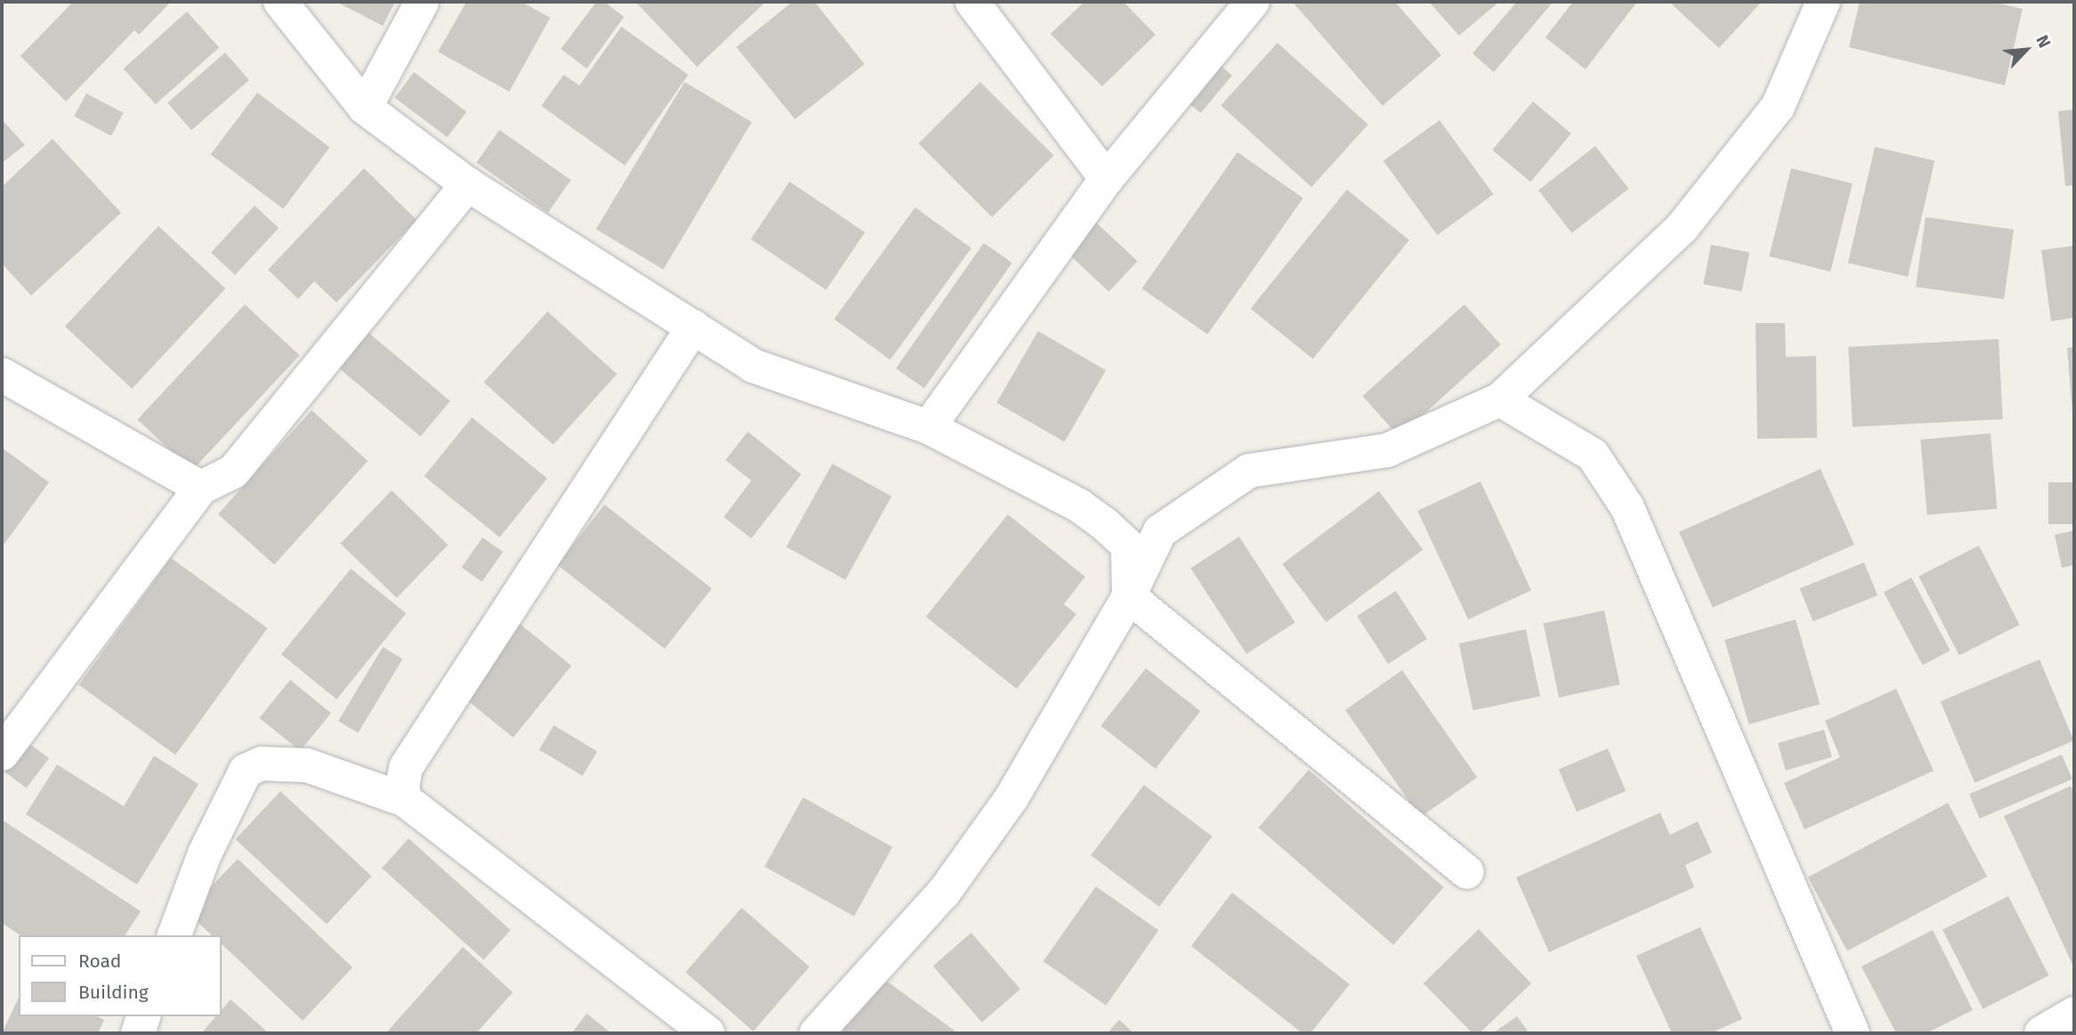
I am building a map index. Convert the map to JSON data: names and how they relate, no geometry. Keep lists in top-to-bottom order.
{
  "legend": ["Road", "Building"],
  "north": "top right"
}
